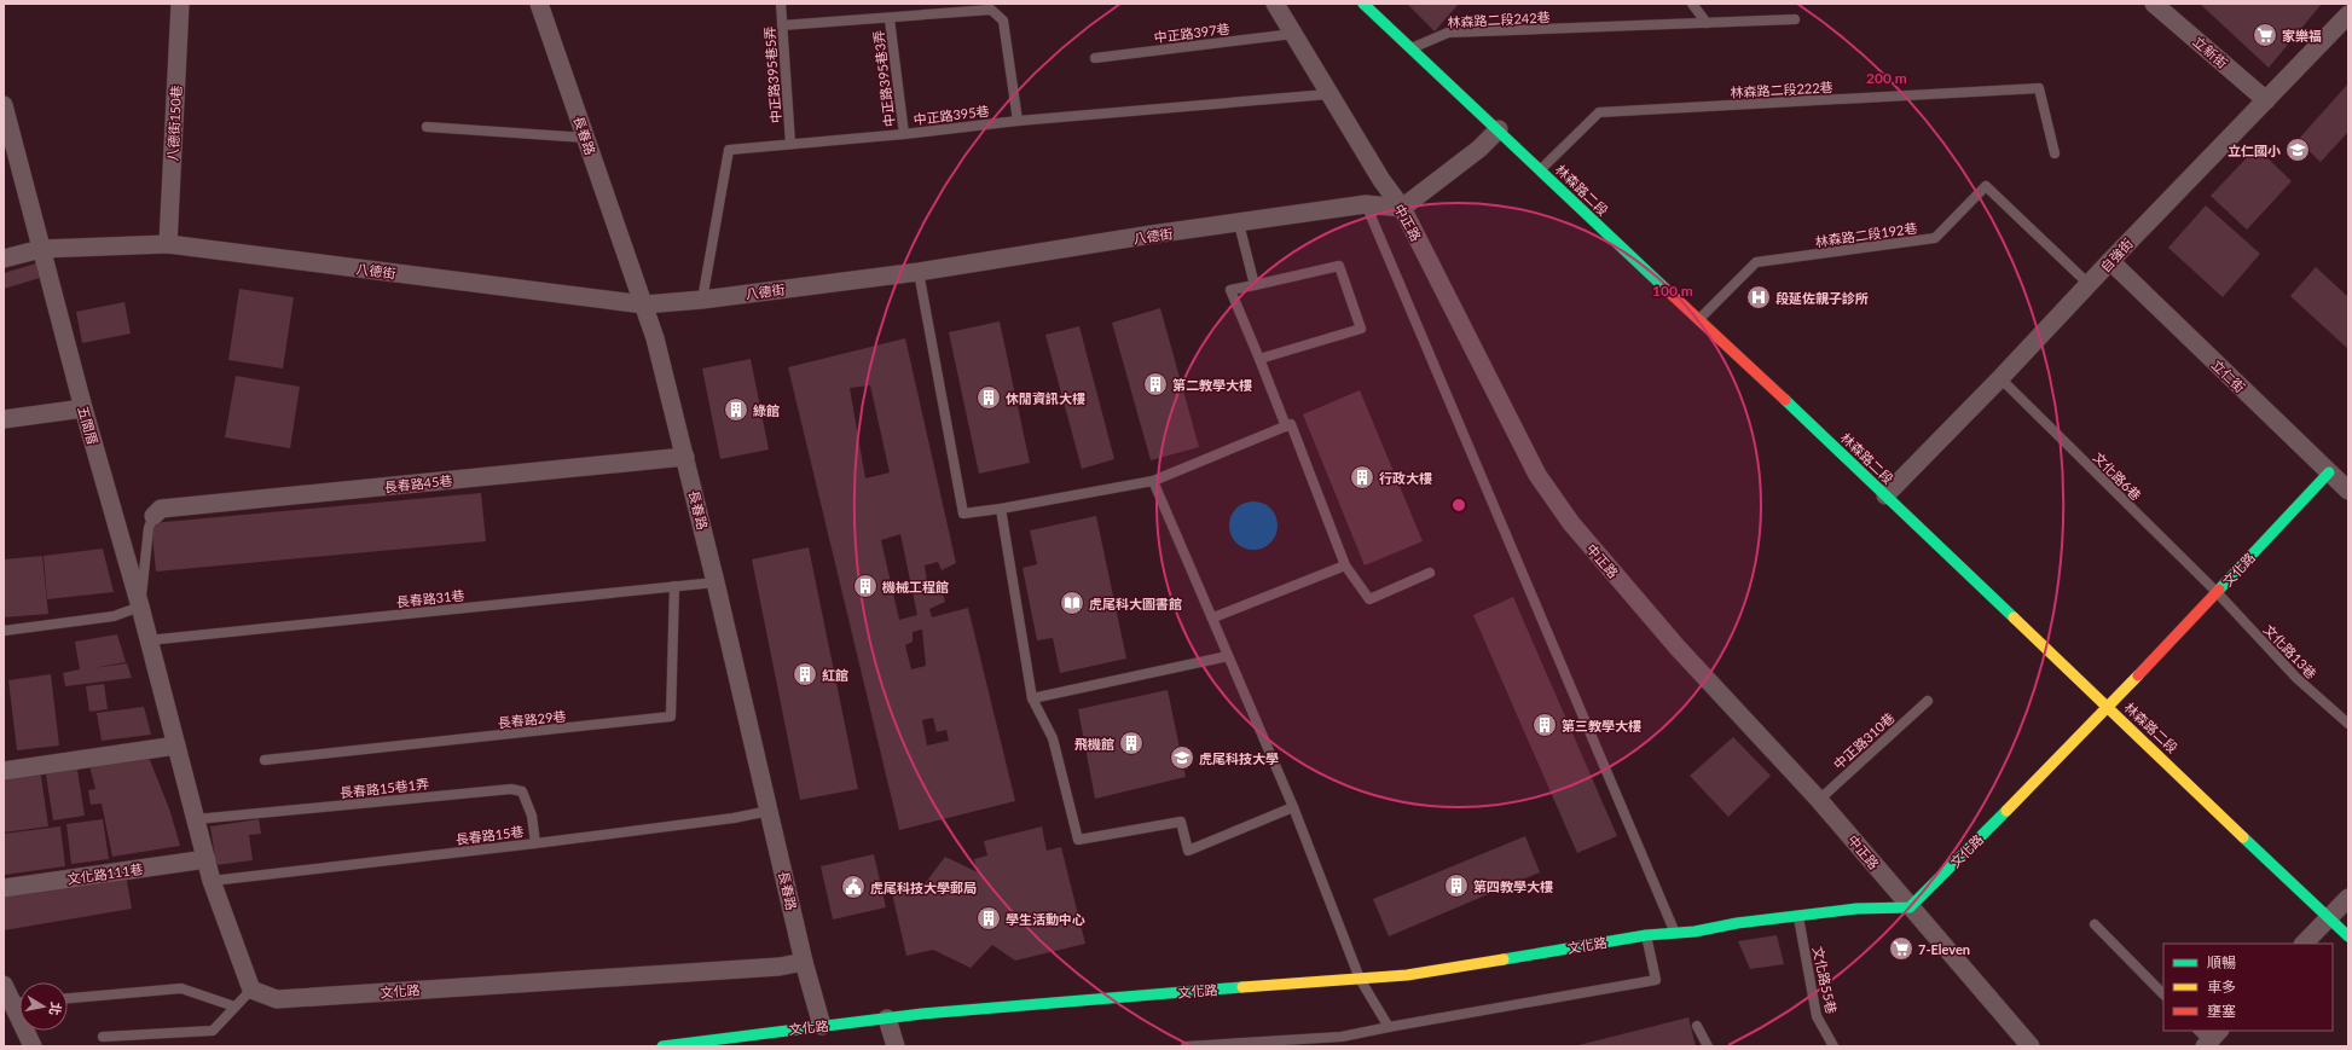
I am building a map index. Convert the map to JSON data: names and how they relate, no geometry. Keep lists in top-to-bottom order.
{
  "streets": {
    "street": [
      "立新街",
      "八德街150巷",
      "長春路",
      "林森路二段",
      "中正路",
      "八德街",
      "自強街",
      "立仁街",
      "五間厝",
      "長春路45巷",
      "文化路",
      "文化路111巷"
    ],
    "lane": [
      "林森路二段242巷",
      "中正路397巷",
      "中正路395巷5弄",
      "中正路395巷3弄",
      "林森路二段222巷",
      "中正路395巷",
      "林森路二段192巷",
      "文化路6巷",
      "長春路31巷",
      "文化路13巷",
      "長春路29巷",
      "中正路310巷",
      "長春路15巷1弄",
      "長春路15巷",
      "文化路55巷"
    ]
  },
  "crossings": [
    ["林森路二段242巷", "林森路二段"],
    ["中正路397巷", "中正路"],
    ["立新街", "自強街"],
    ["中正路395巷5弄", "中正路395巷"],
    ["中正路395巷3弄", "中正路395巷"],
    ["林森路二段222巷", "林森路二段"],
    ["中正路395巷", "中正路"],
    ["中正路395巷", "八德街"],
    ["八德街150巷", "八德街"],
    ["長春路", "八德街"],
    ["長春路", "長春路45巷"],
    ["長春路", "文化路"],
    ["長春路", "長春路31巷"],
    ["長春路", "長春路15巷"],
    ["林森路二段", "林森路二段192巷"],
    ["林森路二段", "自強街"],
    ["林森路二段", "文化路"],
    ["中正路", "八德街"],
    ["中正路", "文化路"],
    ["中正路", "中正路310巷"],
    ["林森路二段192巷", "自強街"],
    ["八德街", "五間厝"],
    ["自強街", "立仁街"],
    ["自強街", "文化路6巷"],
    ["立仁街", "文化路"],
    ["五間厝", "長春路31巷"],
    ["文化路6巷", "文化路"],
    ["文化路6巷", "文化路13巷"],
    ["文化路", "文化路13巷"],
    ["文化路", "文化路55巷"],
    ["長春路31巷", "長春路29巷"],
    ["長春路15巷1弄", "長春路15巷"]
  ],
  "places": {
    "supermarket": ["家樂福", "7-Eleven"],
    "school or university": ["立仁國小", "虎尾科技大學"],
    "hospital": ["段延佐親子診所"],
    "building": [
      "第二教學大樓",
      "休閒資訊大樓",
      "綠館",
      "行政大樓",
      "機械工程館",
      "紅館",
      "第三教學大樓",
      "飛機館",
      "第四教學大樓",
      "學生活動中心"
    ],
    "library": ["虎尾科大圖書館"],
    "public building": ["虎尾科技大學郵局"]
  },
  "legend": ["順暢", "車多", "壅塞"],
  "north": "right",
  "rings": ["200 m", "100 m"]
}
